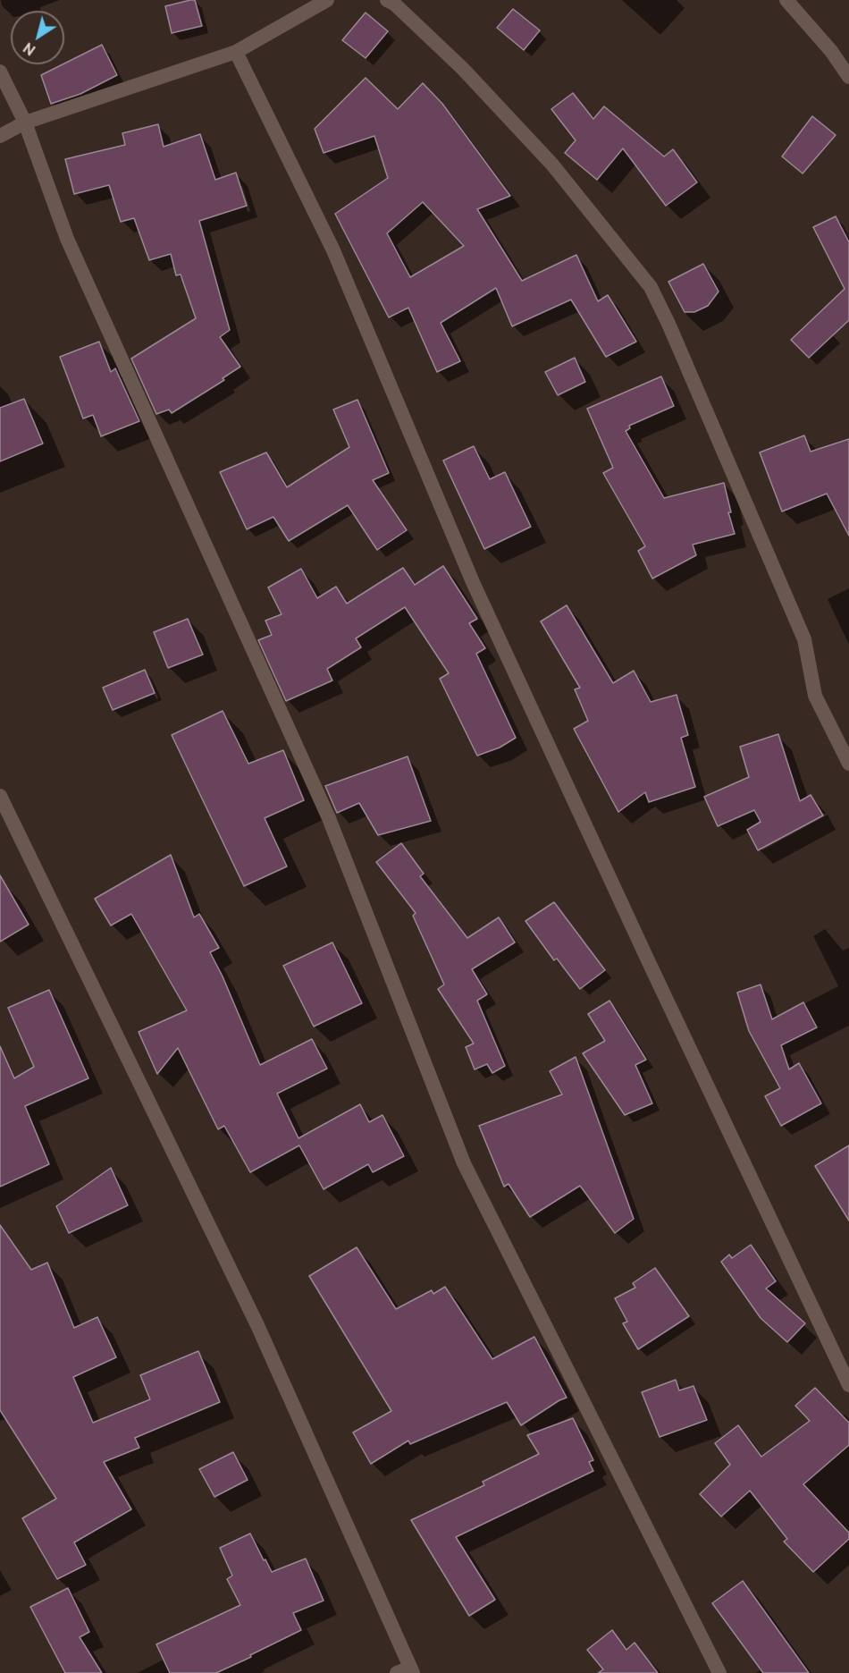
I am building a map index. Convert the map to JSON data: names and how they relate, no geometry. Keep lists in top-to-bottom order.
{
  "north": "bottom left"
}
